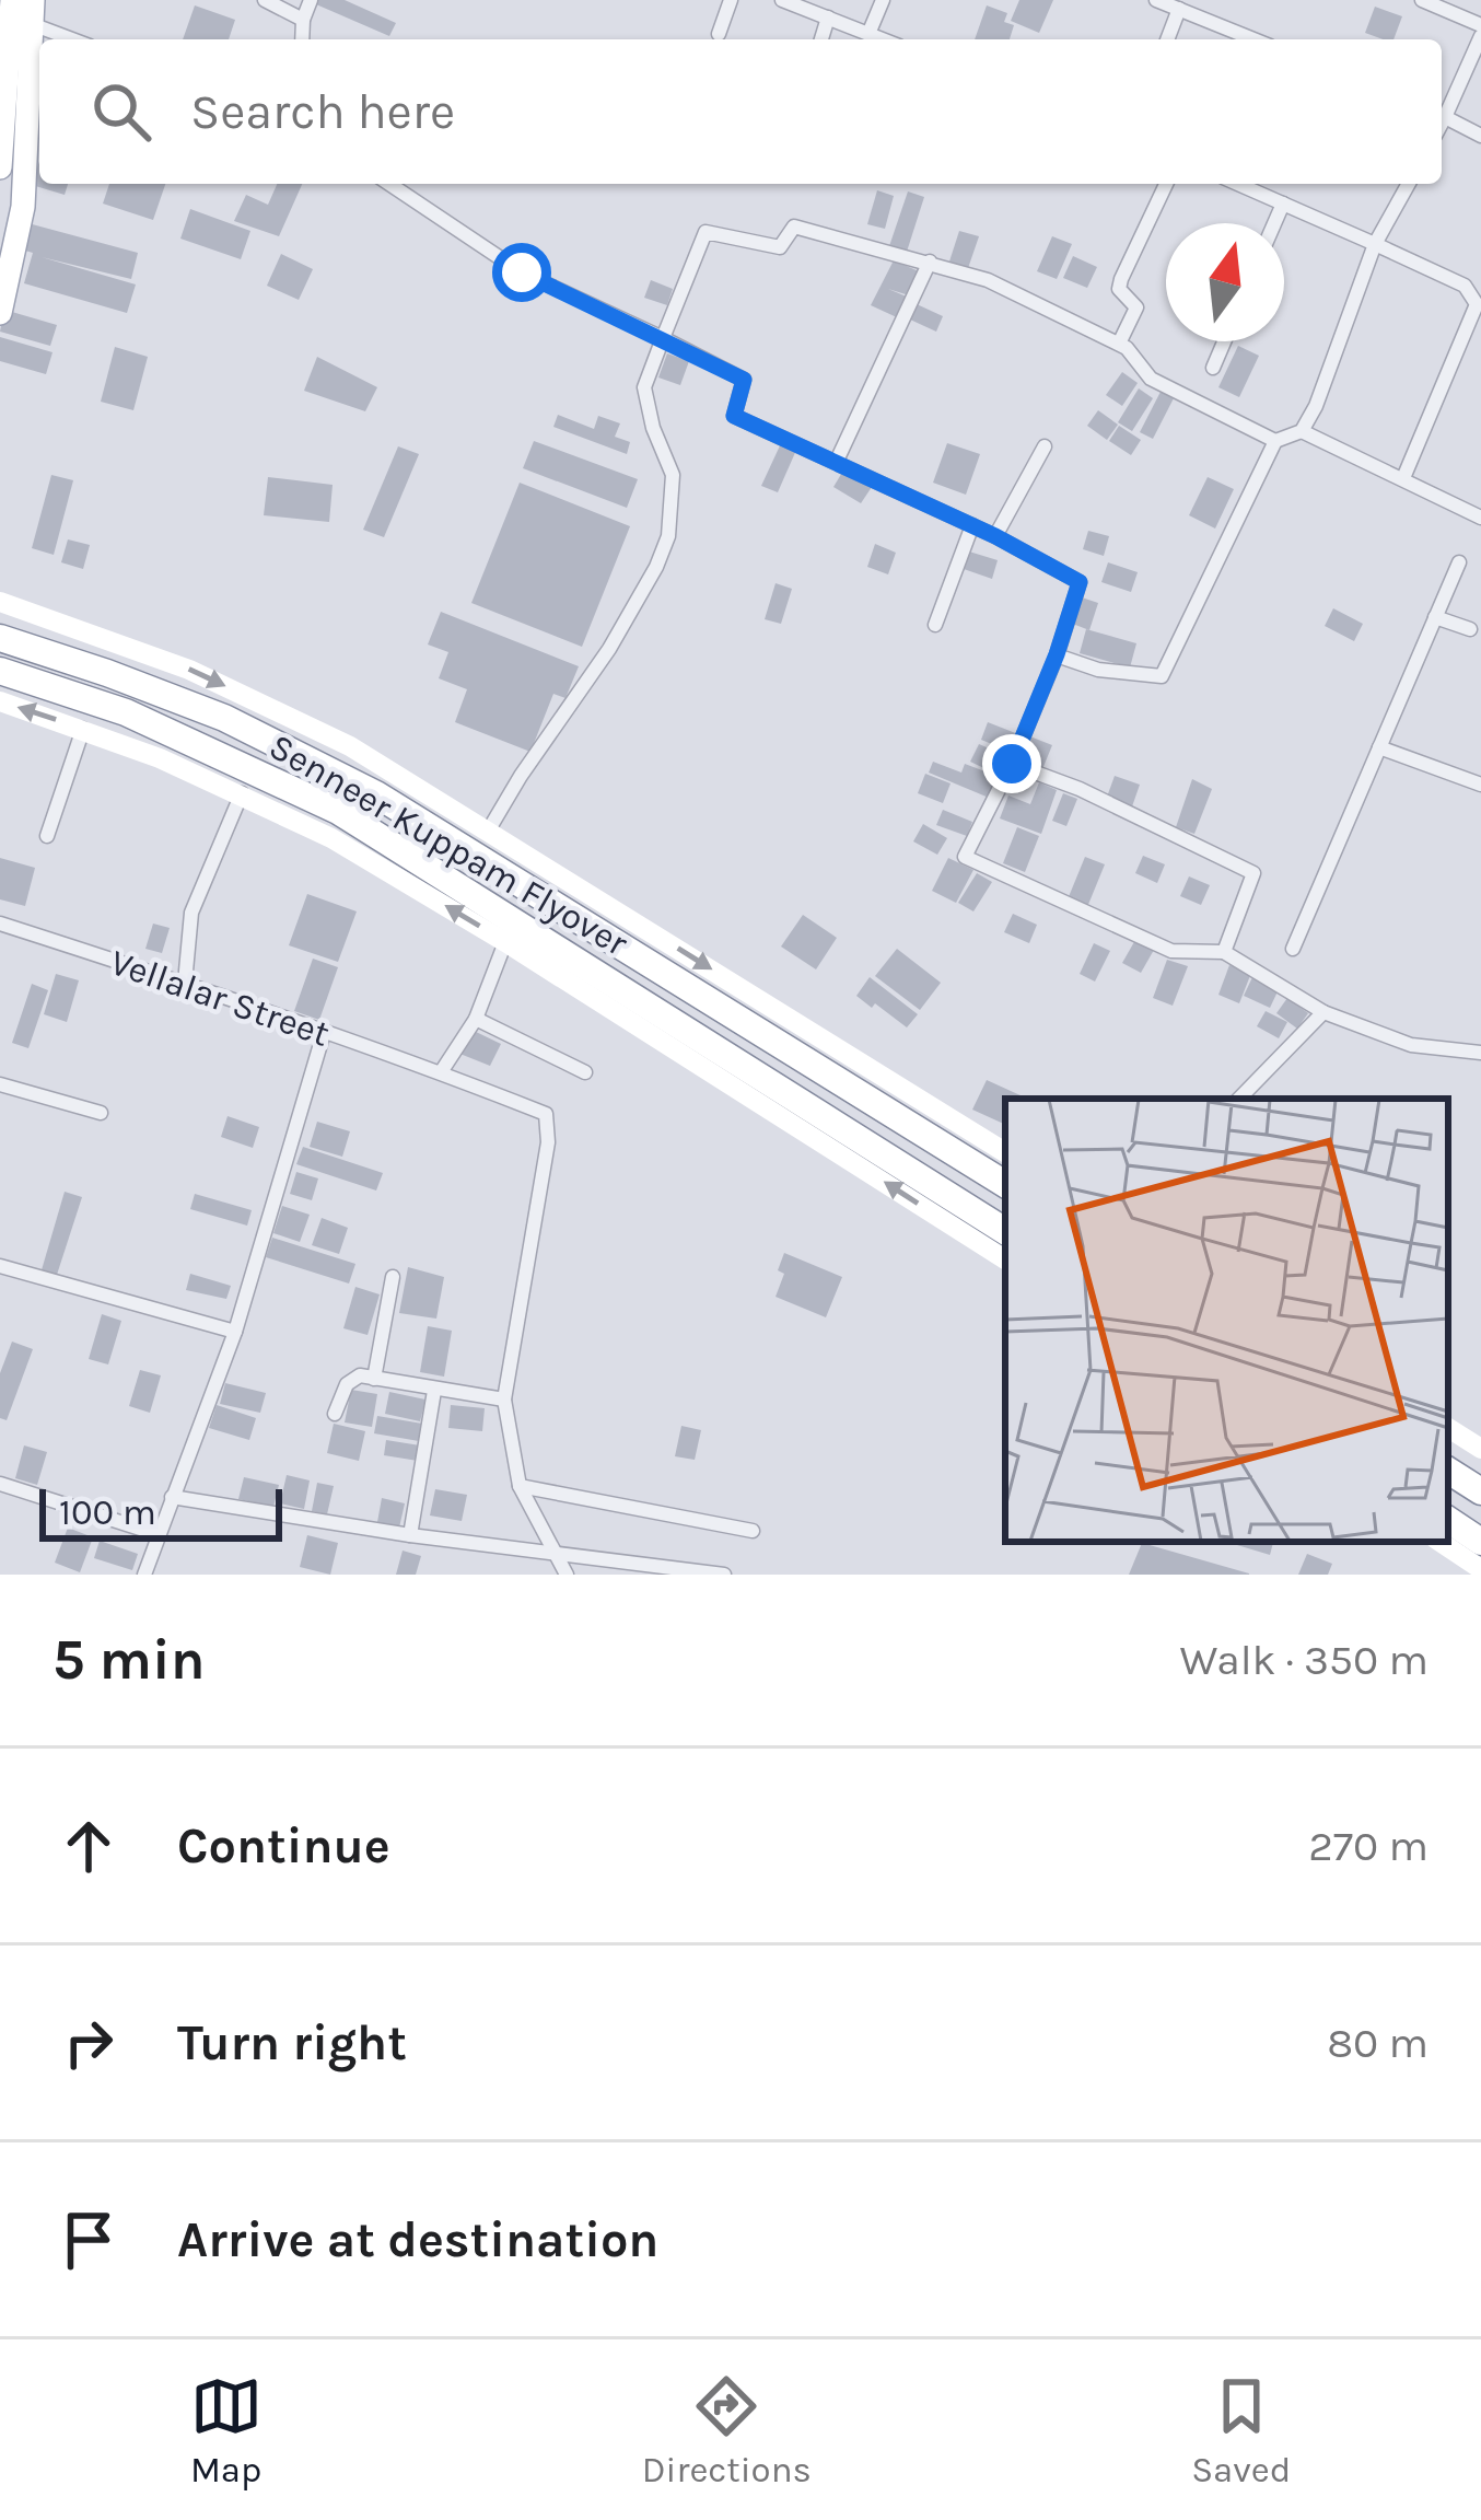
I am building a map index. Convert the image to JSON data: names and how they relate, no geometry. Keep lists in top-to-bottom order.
{
  "streets": {
    "highway": ["Senneer Kuppam Flyover"],
    "street": ["Vellalar Street"]
  },
  "scale_bar": "100 m",
  "north": "top",
  "page": {
    "search": "Search here",
    "scale": "100 m",
    "heading": ["5 min", "Walk · 350 m"],
    "list": [
      ["Continue", "270 m"],
      ["Turn right", "80 m"],
      "Arrive at destination"
    ],
    "nav": ["Map", "Directions", "Saved"]
  }
}
